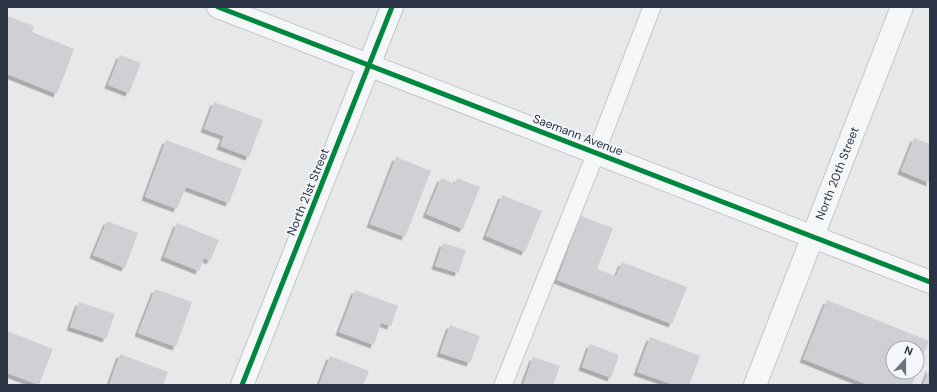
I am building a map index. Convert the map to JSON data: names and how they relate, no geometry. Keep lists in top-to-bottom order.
{
  "streets": {
    "street": ["Saemann Avenue", "North 20th Street", "North 21st Street"]
  },
  "crossings": [
    ["Saemann Avenue", "North 20th Street"],
    ["Saemann Avenue", "North 21st Street"]
  ],
  "north": "top"
}
